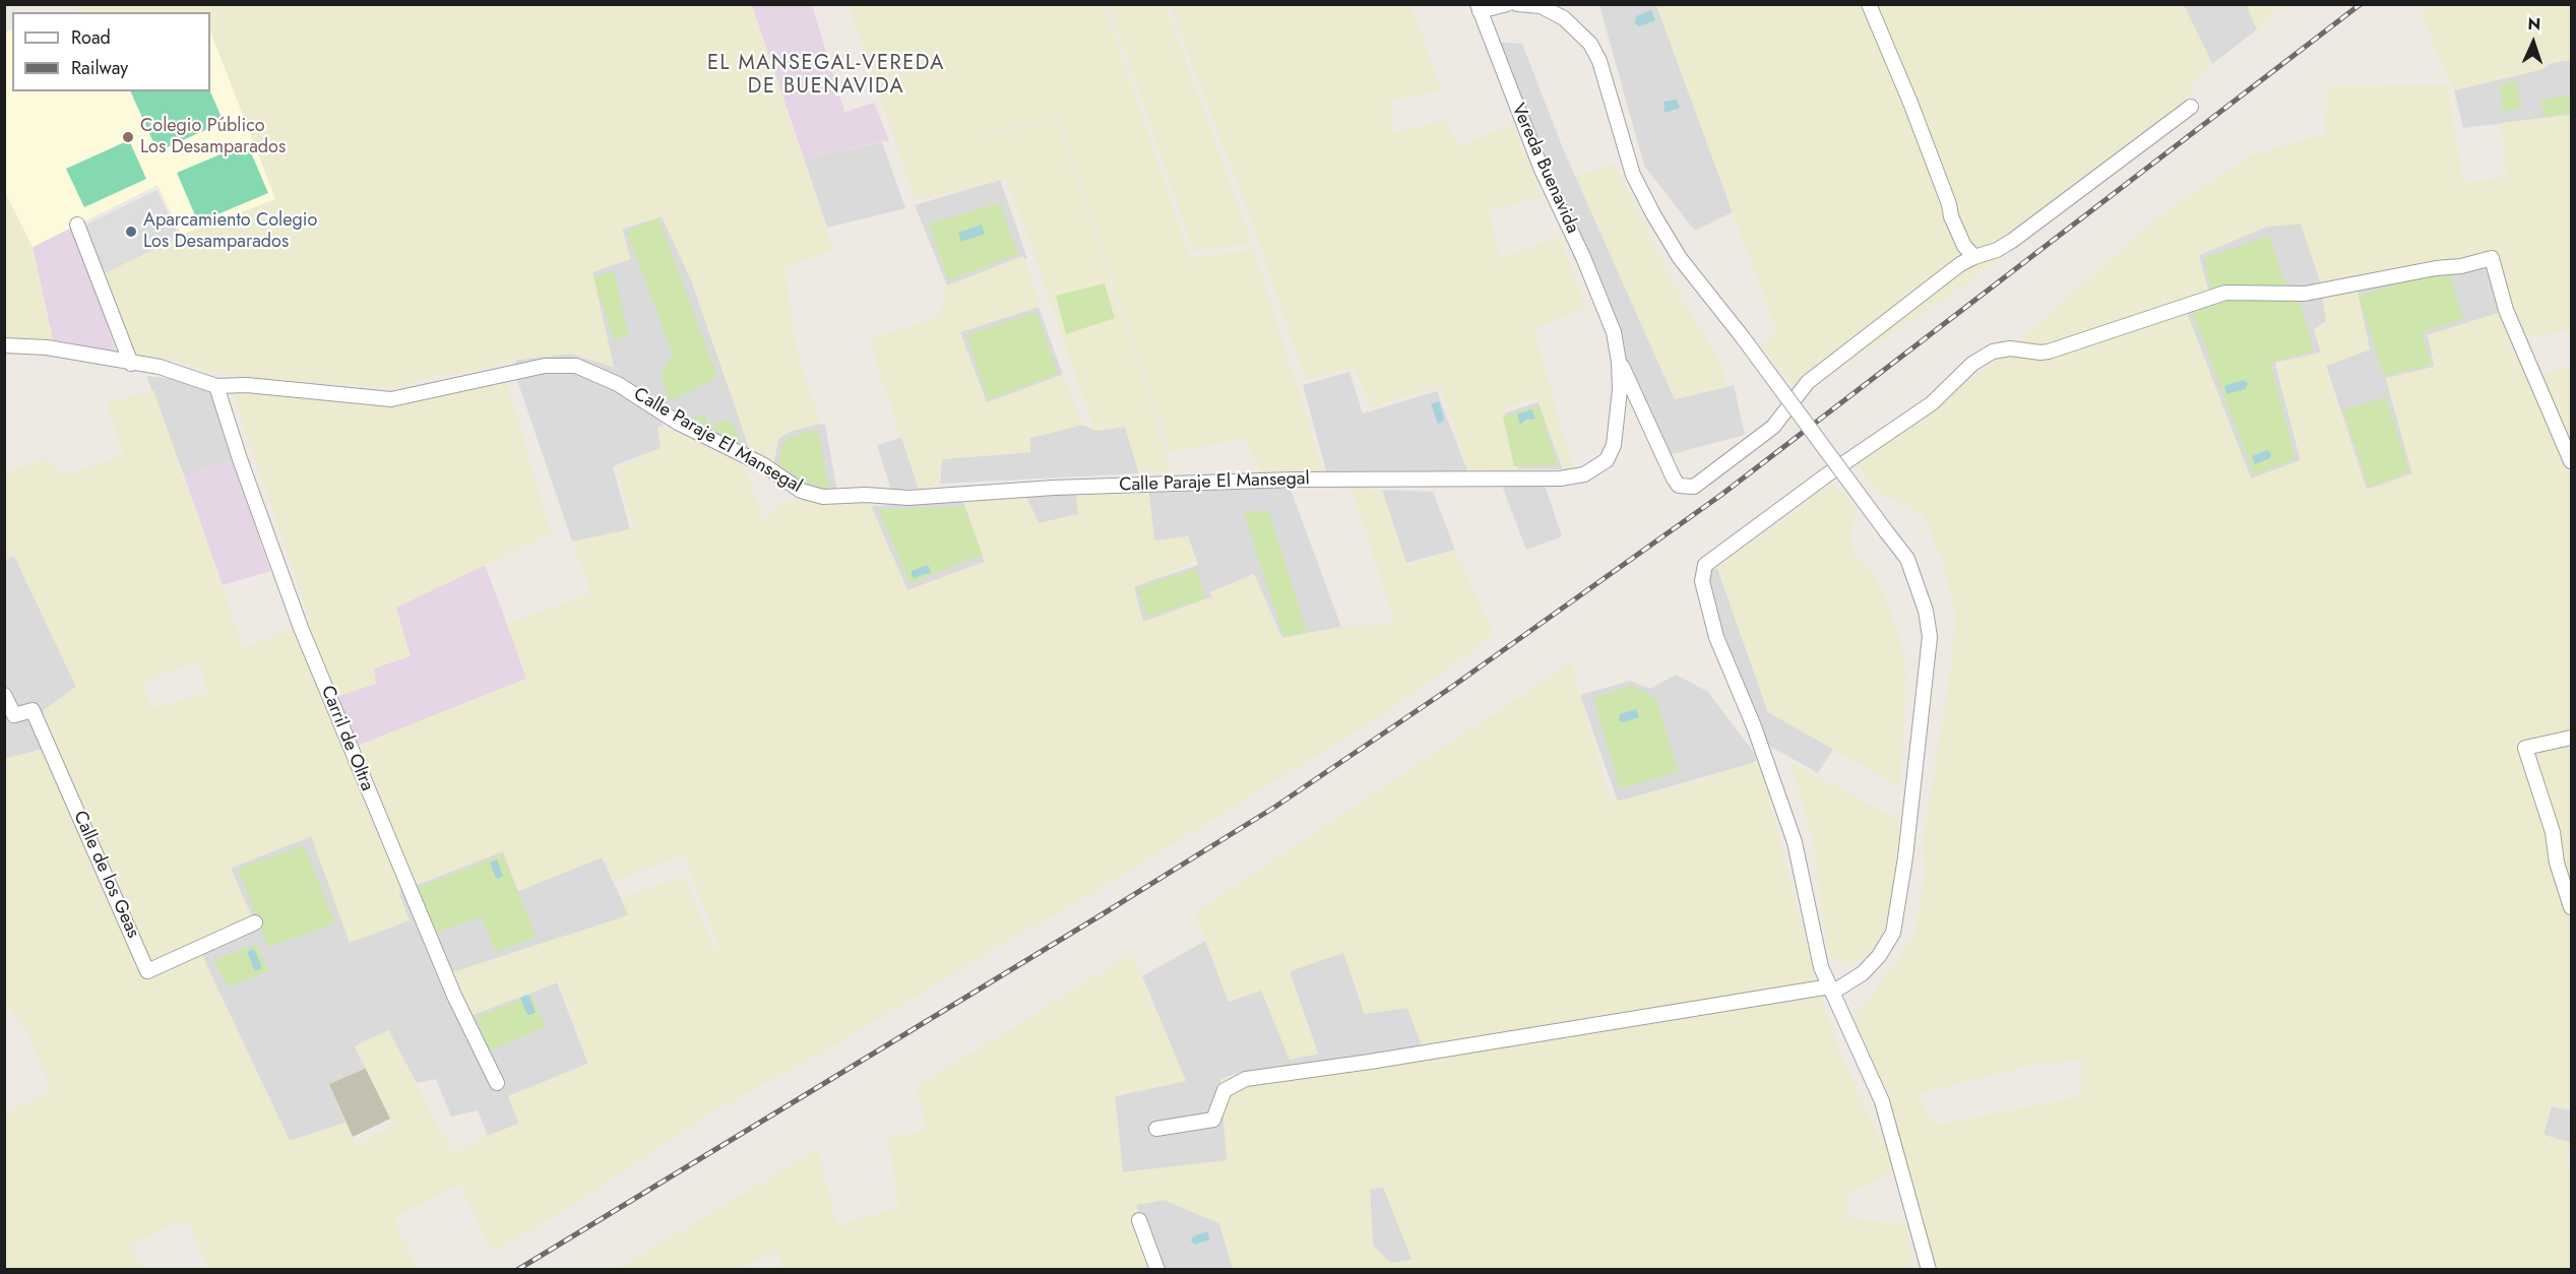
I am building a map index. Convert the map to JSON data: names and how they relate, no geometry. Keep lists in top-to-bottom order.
{
  "streets": {
    "street": [
      "Vereda Buenavida",
      "Calle Paraje El Mansegal",
      "Carril de Oltra",
      "Calle de los Geas"
    ]
  },
  "crossings": [
    ["Vereda Buenavida", "Calle Paraje El Mansegal"],
    ["Calle Paraje El Mansegal", "Carril de Oltra"]
  ],
  "districts": ["EL MANSEGAL-VEREDA DE BUENAVIDA"],
  "places": ["Colegio Público Los Desamparados", "Aparcamiento Colegio Los Desamparados"],
  "legend": ["Road", "Railway"],
  "north": "top"
}
